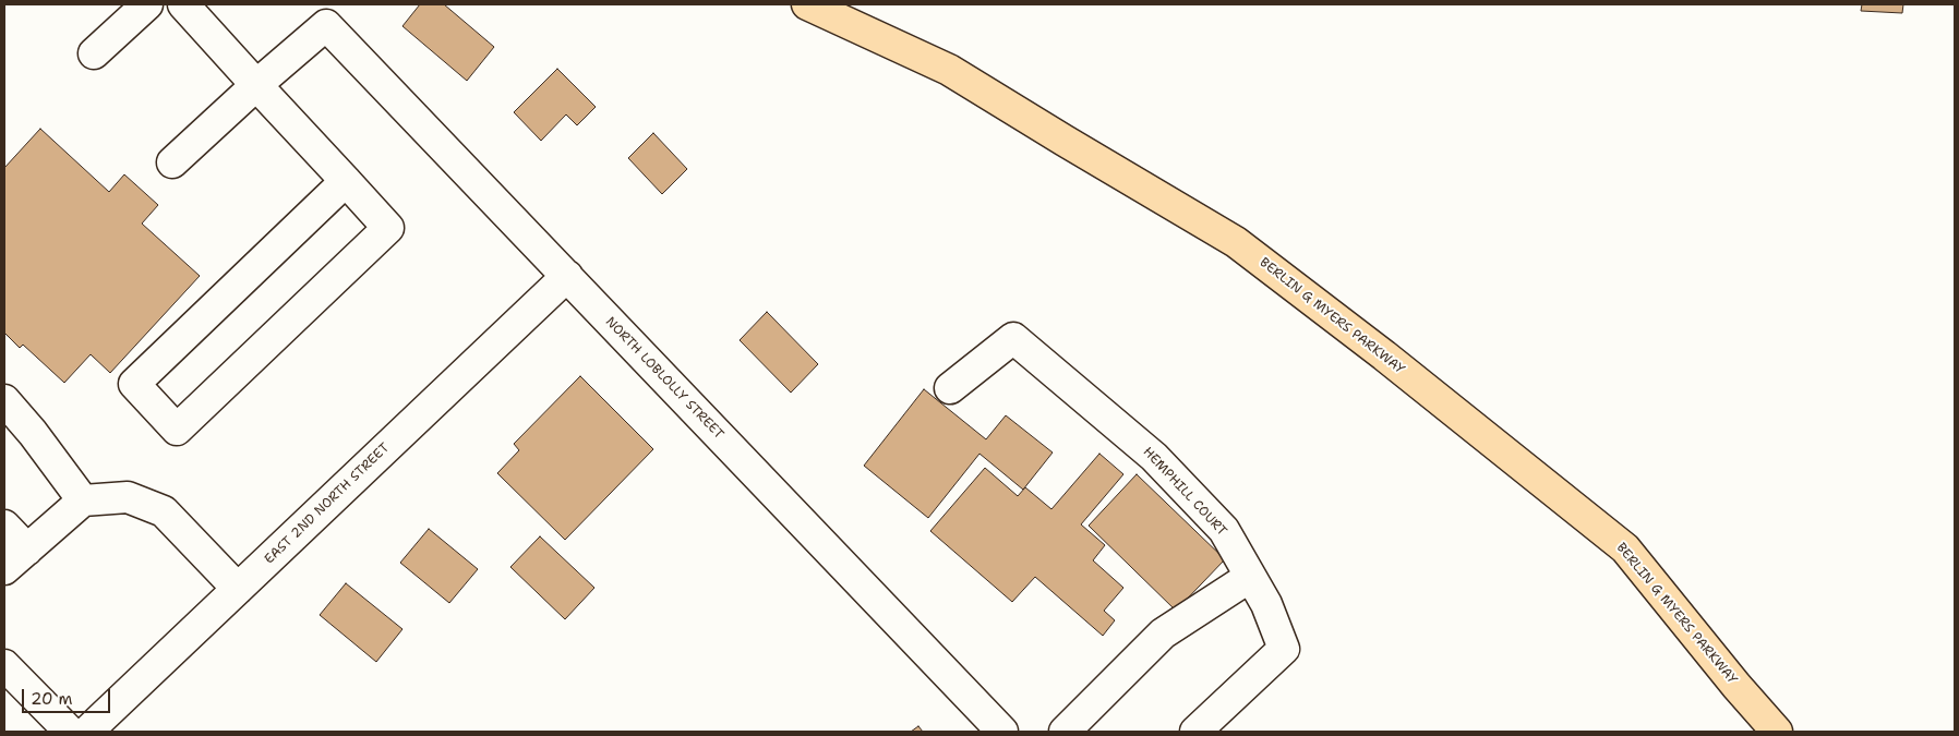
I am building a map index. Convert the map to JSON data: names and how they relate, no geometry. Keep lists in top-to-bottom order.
{
  "streets": {
    "main road": ["BERLIN G MYERS PARKWAY"],
    "street": ["NORTH LOBLOLLY STREET", "HEMPHILL COURT", "EAST 2ND NORTH STREET"]
  },
  "crossings": [
    ["NORTH LOBLOLLY STREET", "EAST 2ND NORTH STREET"]
  ],
  "scale_bar": "20 m"
}
